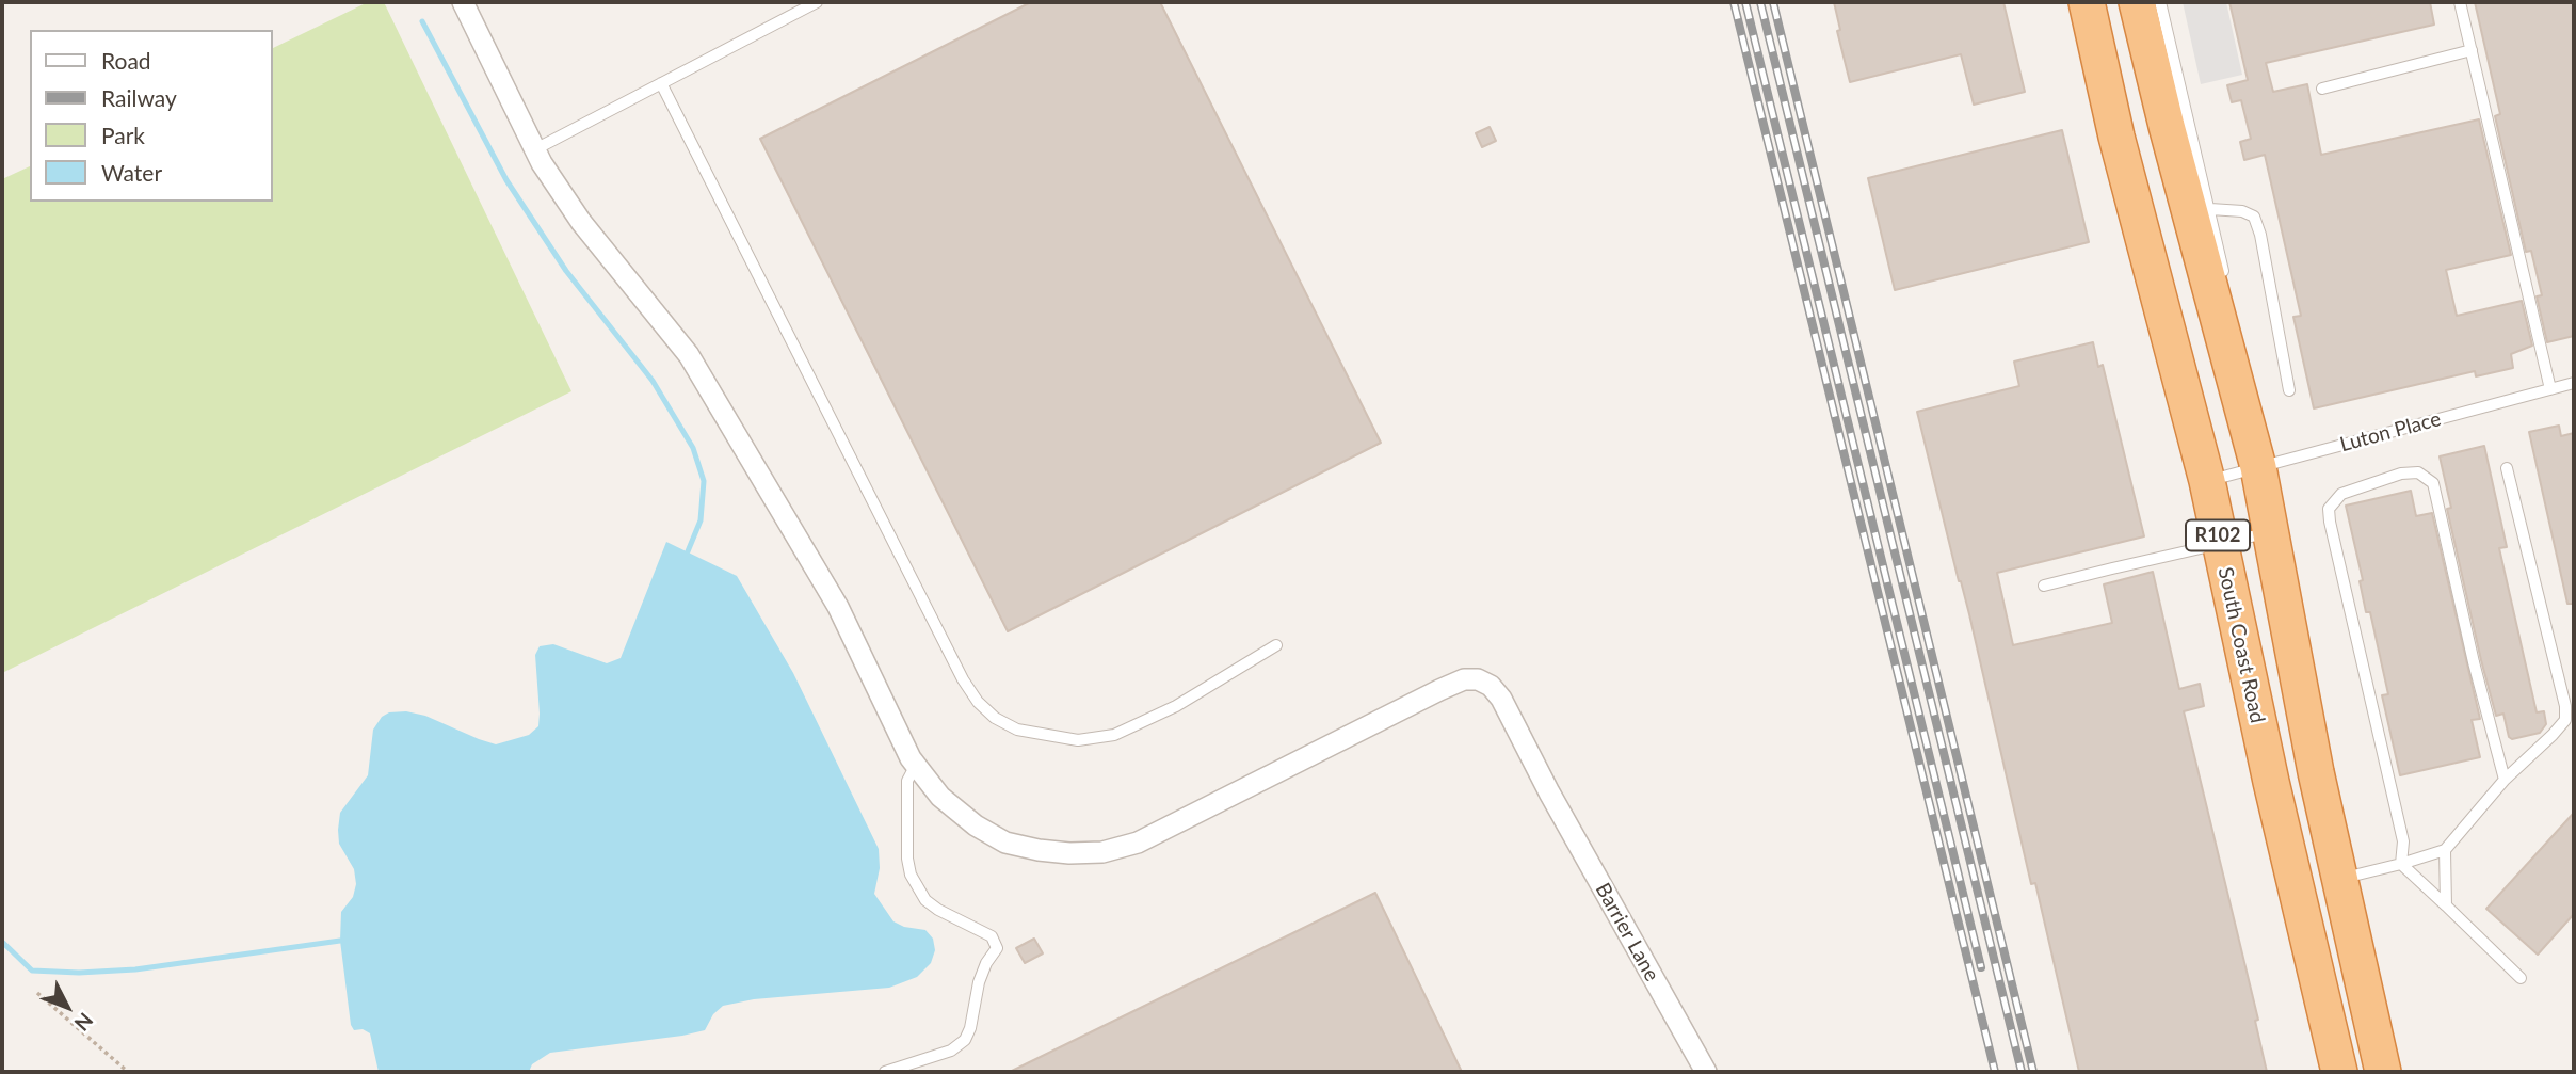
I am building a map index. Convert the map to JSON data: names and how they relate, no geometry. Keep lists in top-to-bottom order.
{
  "streets": {
    "highway": ["R102", "South Coast Road"],
    "street": ["Barrier Lane"],
    "lane": ["Luton Place"]
  },
  "crossings": [
    ["Luton Place", "R102"],
    ["Luton Place", "South Coast Road"]
  ],
  "legend": [
    "Road",
    "Railway",
    "Park",
    "Water"
  ],
  "north": "bottom right"
}
